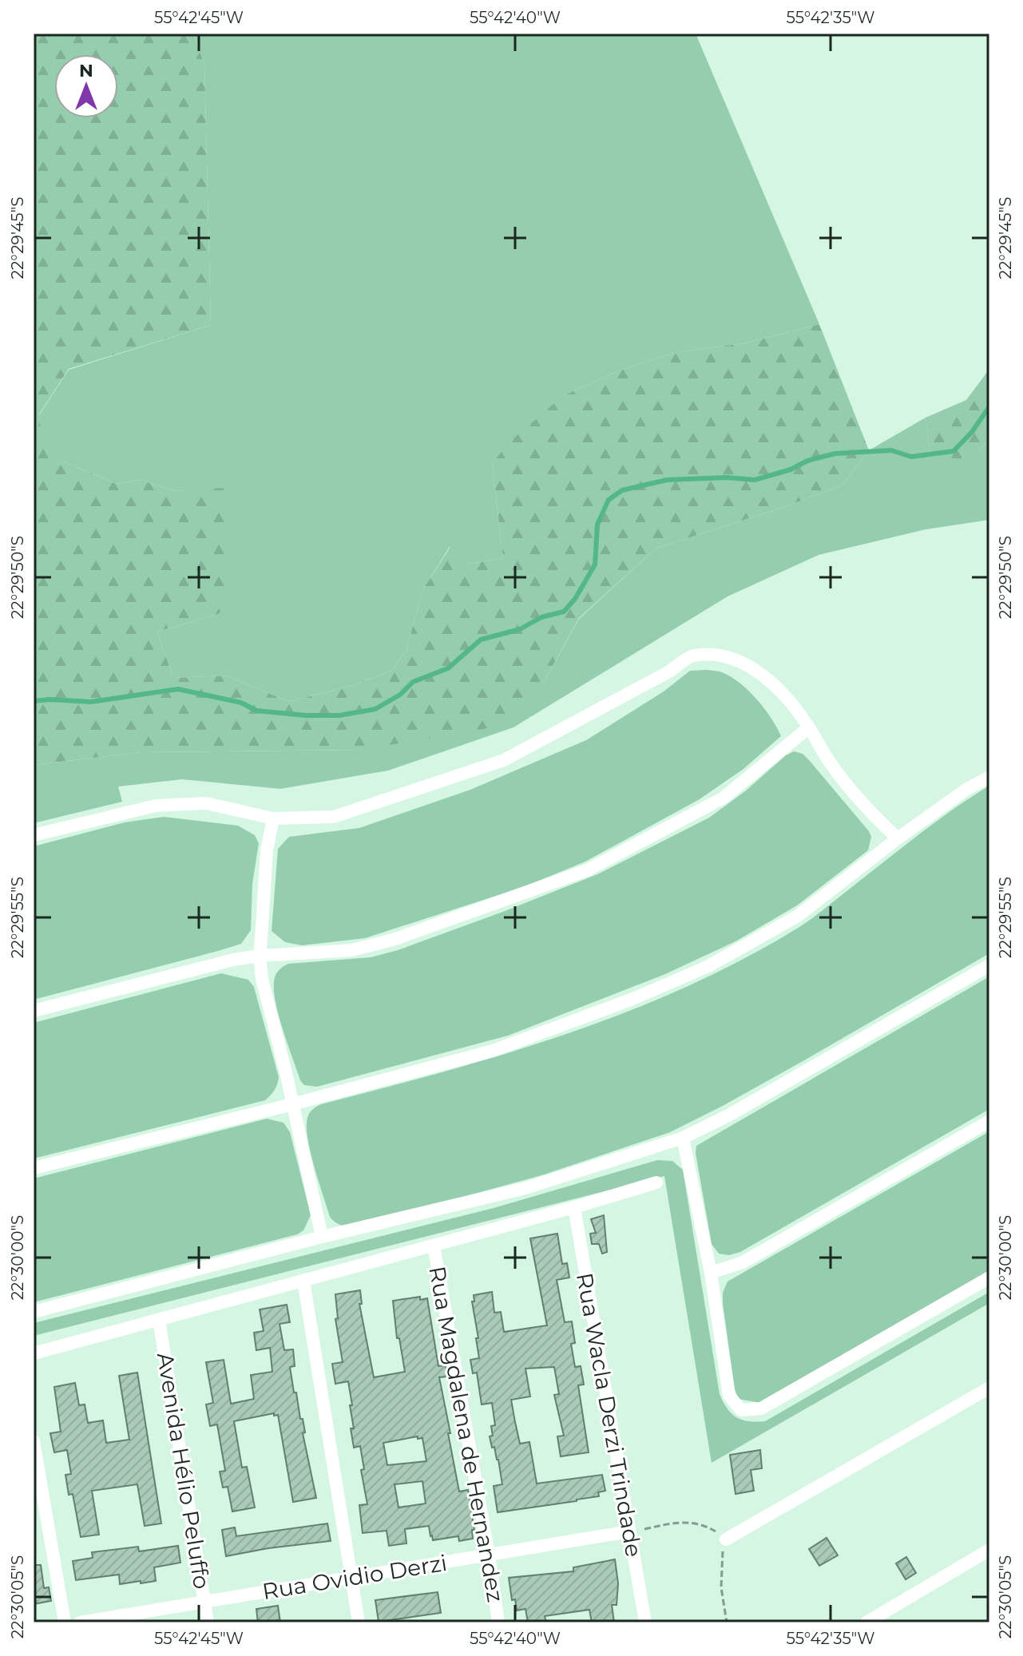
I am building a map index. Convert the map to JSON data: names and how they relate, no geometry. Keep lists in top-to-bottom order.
{
  "streets": {
    "street": [
      "Rua Wacla Derzi Trindade",
      "Rua Magdalena de Hernandez",
      "Avenida Hélio Peluffo",
      "Rua Ovidio Derzi"
    ]
  },
  "crossings": [
    ["Rua Wacla Derzi Trindade", "Rua Ovidio Derzi"],
    ["Rua Magdalena de Hernandez", "Rua Ovidio Derzi"],
    ["Avenida Hélio Peluffo", "Rua Ovidio Derzi"]
  ],
  "north": "top",
  "coordinates": [
    "55°42'45\"W",
    "55°42'40\"W",
    "55°42'35\"W",
    "22°29'45\"S",
    "22°29'50\"S",
    "22°29'55\"S",
    "22°30'00\"S",
    "22°30'05\"S"
  ]
}
